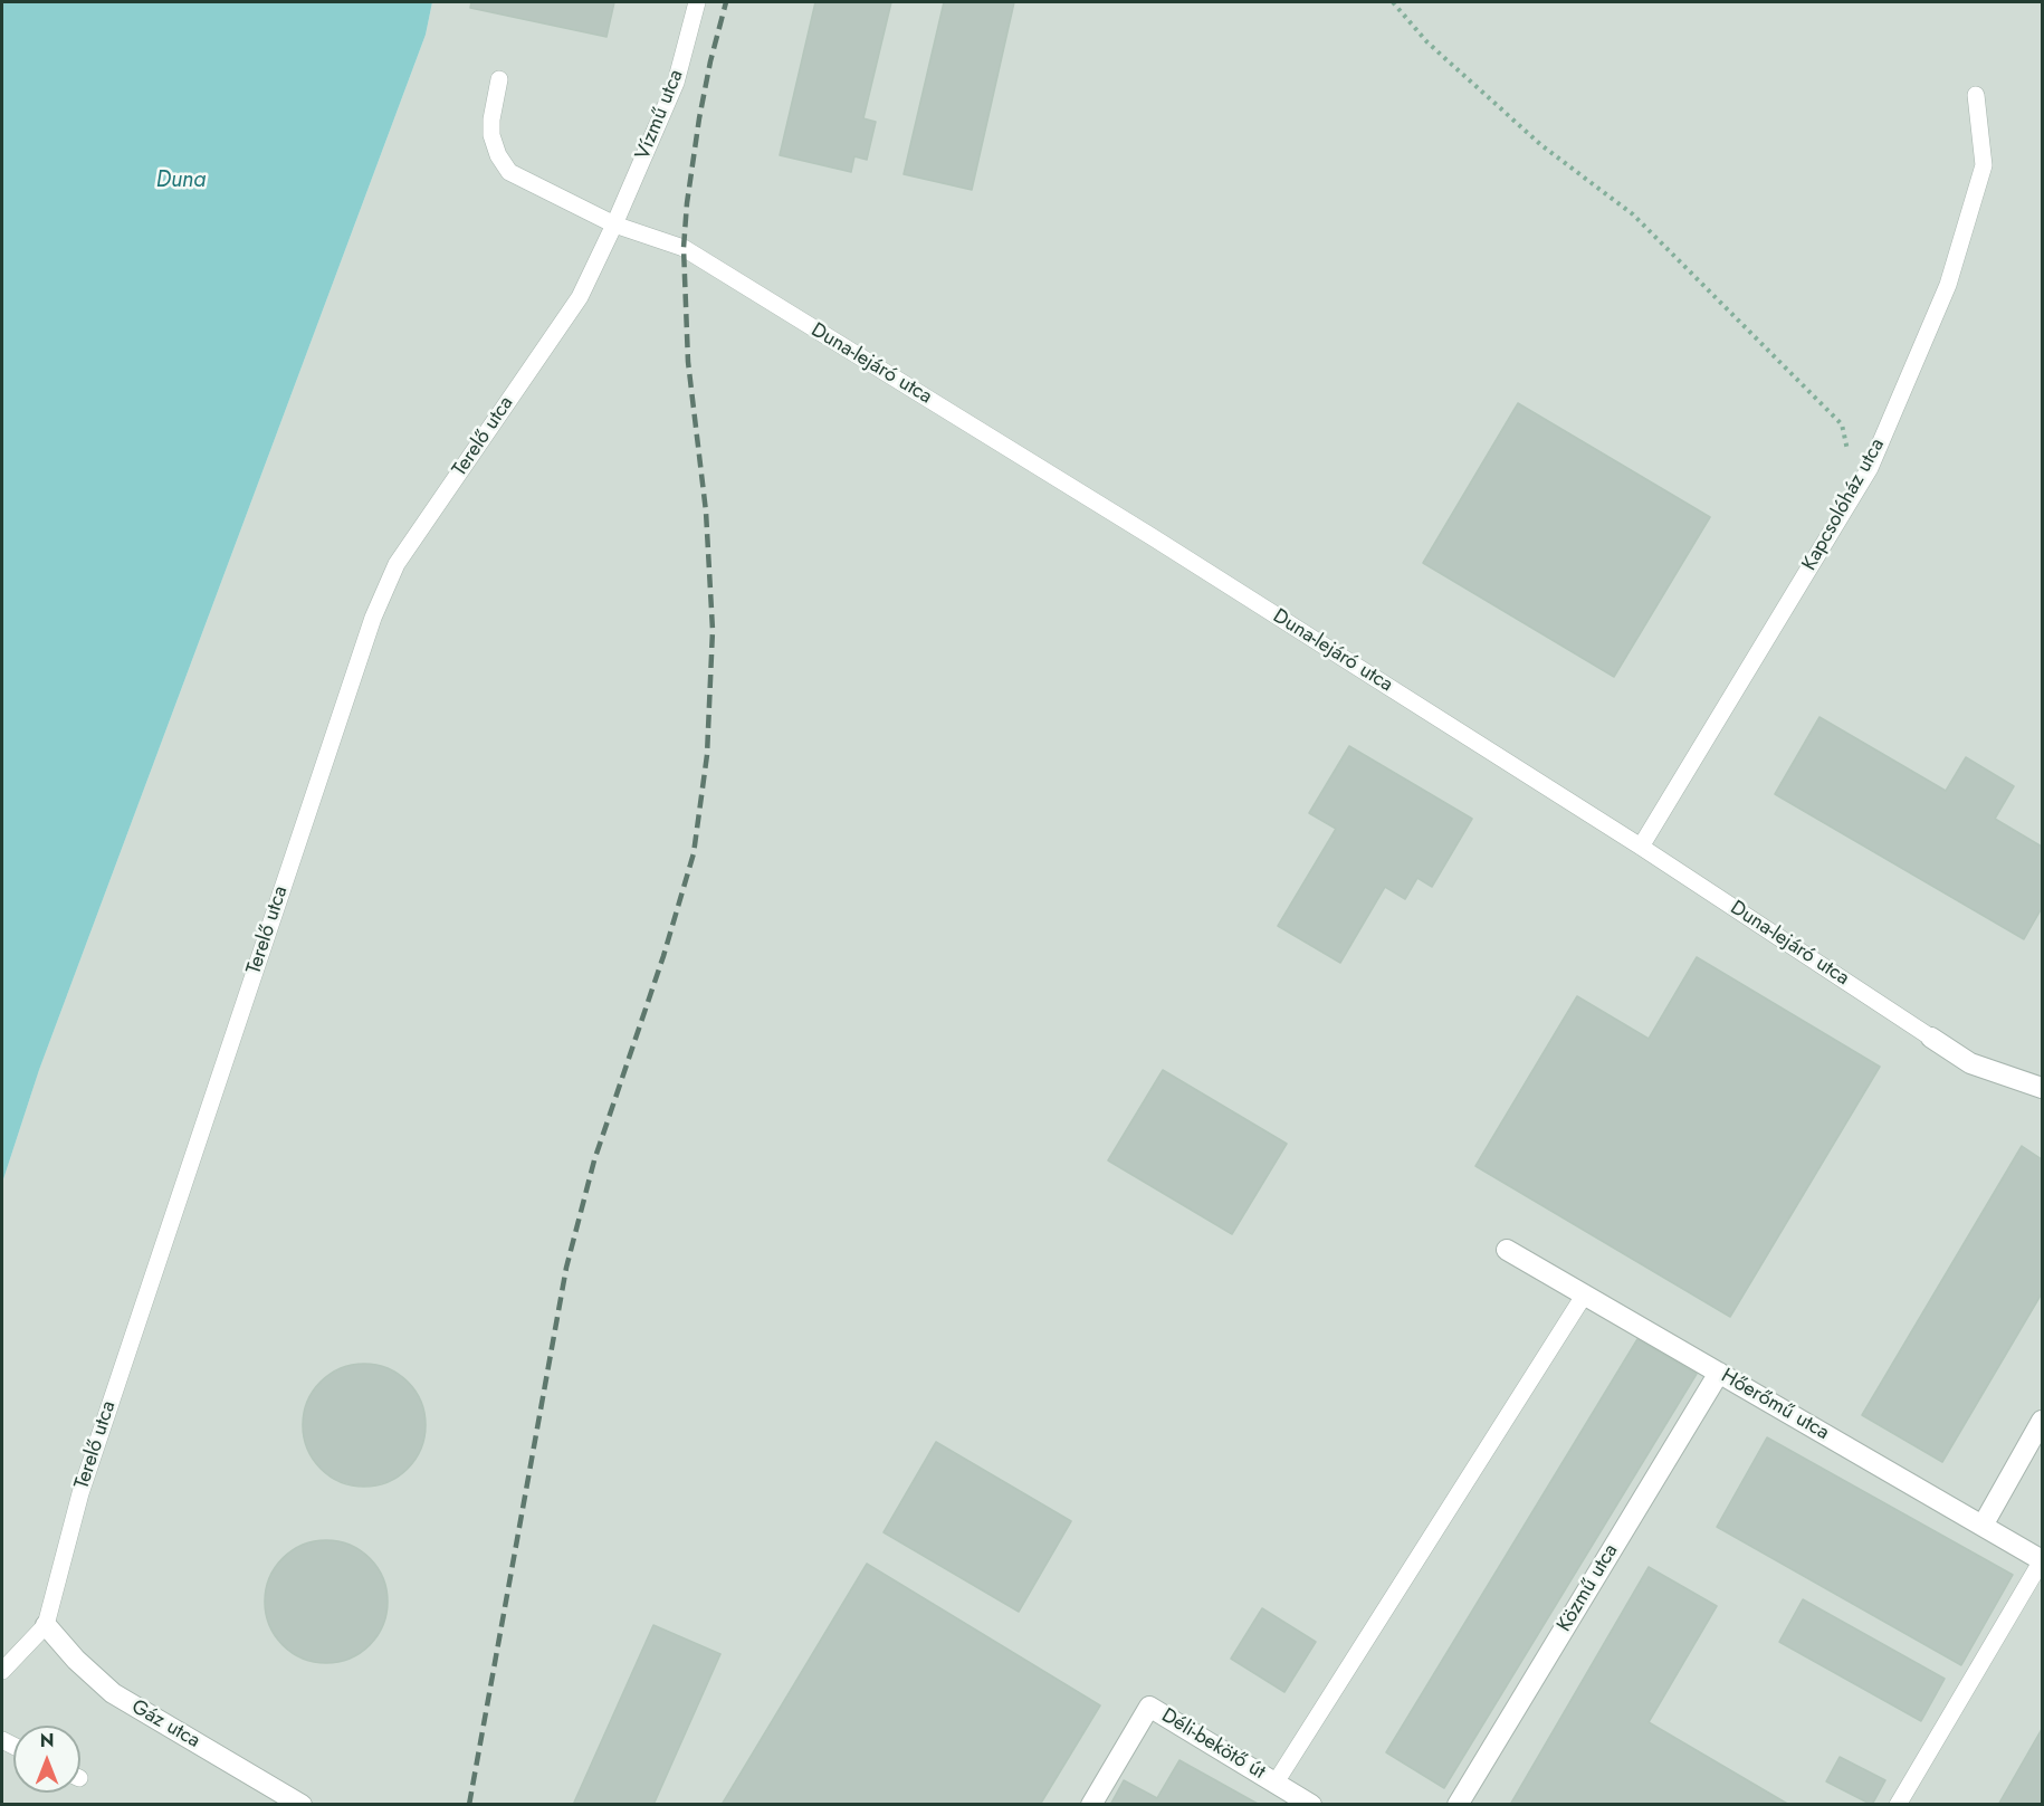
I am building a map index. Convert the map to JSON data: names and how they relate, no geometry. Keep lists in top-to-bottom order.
{
  "streets": {
    "street": [
      "Duna-lejáró utca",
      "Hőerőmű utca",
      "Közmű utca",
      "Gáz utca",
      "Déli-bekötő út"
    ],
    "lane": ["Vízmű utca", "Terelő utca", "Kapcsolóház utca"]
  },
  "crossings": [
    ["Vízmű utca", "Duna-lejáró utca"],
    ["Vízmű utca", "Terelő utca"],
    ["Duna-lejáró utca", "Terelő utca"],
    ["Duna-lejáró utca", "Kapcsolóház utca"],
    ["Terelő utca", "Gáz utca"],
    ["Hőerőmű utca", "Közmű utca"]
  ],
  "water": ["Duna"],
  "north": "top"
}
